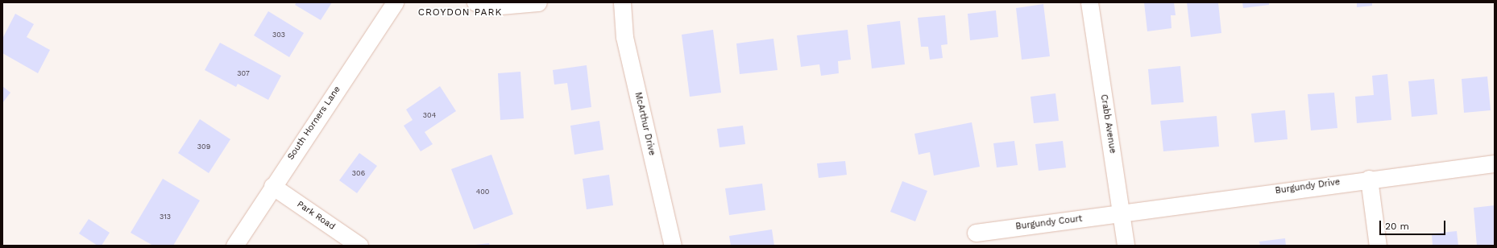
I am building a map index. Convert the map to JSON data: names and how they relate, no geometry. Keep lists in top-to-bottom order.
{
  "streets": {
    "street": [
      "South Horners Lane",
      "McArthur Drive",
      "Crabb Avenue",
      "Burgundy Drive",
      "Park Road",
      "Burgundy Court"
    ]
  },
  "crossings": [
    ["South Horners Lane", "Park Road"],
    ["Crabb Avenue", "Burgundy Drive"],
    ["Crabb Avenue", "Burgundy Court"],
    ["Burgundy Drive", "Burgundy Court"]
  ],
  "districts": ["CROYDON PARK"],
  "house_numbers": [
    "303",
    "307",
    "304",
    "309",
    "306",
    "400",
    "313"
  ],
  "scale_bar": "20 m"
}
